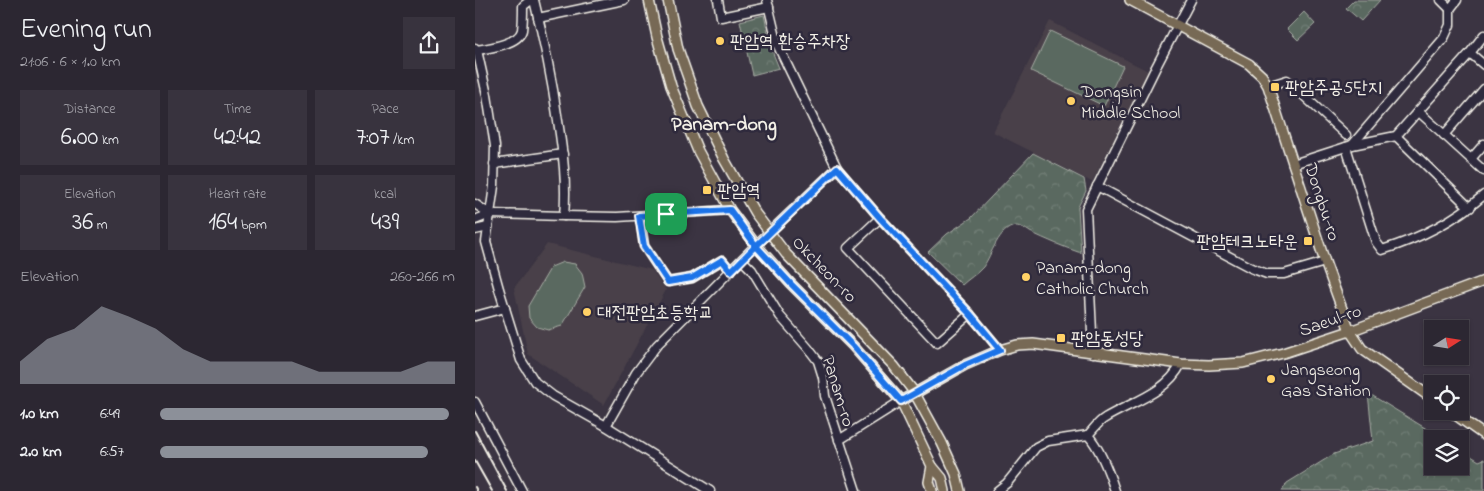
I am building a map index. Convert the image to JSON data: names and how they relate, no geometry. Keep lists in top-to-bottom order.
{
  "streets": {
    "main road": ["Dongbu-ro", "Okcheon-ro", "Saeul-ro"],
    "street": ["Panam-ro"]
  },
  "crossings": [
    ["Dongbu-ro", "Saeul-ro"],
    ["Okcheon-ro", "Saeul-ro"]
  ],
  "districts": ["Panam-dong"],
  "places": {
    "other": [
      "판암역 환승주차장",
      "Dongsin Middle School",
      "Panam-dong Catholic Church",
      "대전판암초등학교",
      "Jangseong Gas Station"
    ],
    "transit": [
      "판암주공5단지",
      "판암역",
      "판암테크노타운",
      "판암동성당"
    ]
  },
  "north": "right",
  "page": {
    "heading": ["Evening run", "21:06 · 6 × 1.0 km"],
    "stats": [
      ["Distance", "6.00 km"],
      ["Time", "42:42"],
      ["Pace", "7:07 /km"],
      ["Elevation", "36 m"],
      ["Heart rate", "164 bpm"],
      ["kcal", "439"]
    ],
    "chart": ["Elevation", "260–266 m"],
    "list": [
      {
        "name": "1.0 km",
        "note": "6:49"
      },
      {
        "name": "2.0 km",
        "note": "6:57"
      }
    ]
  }
}
